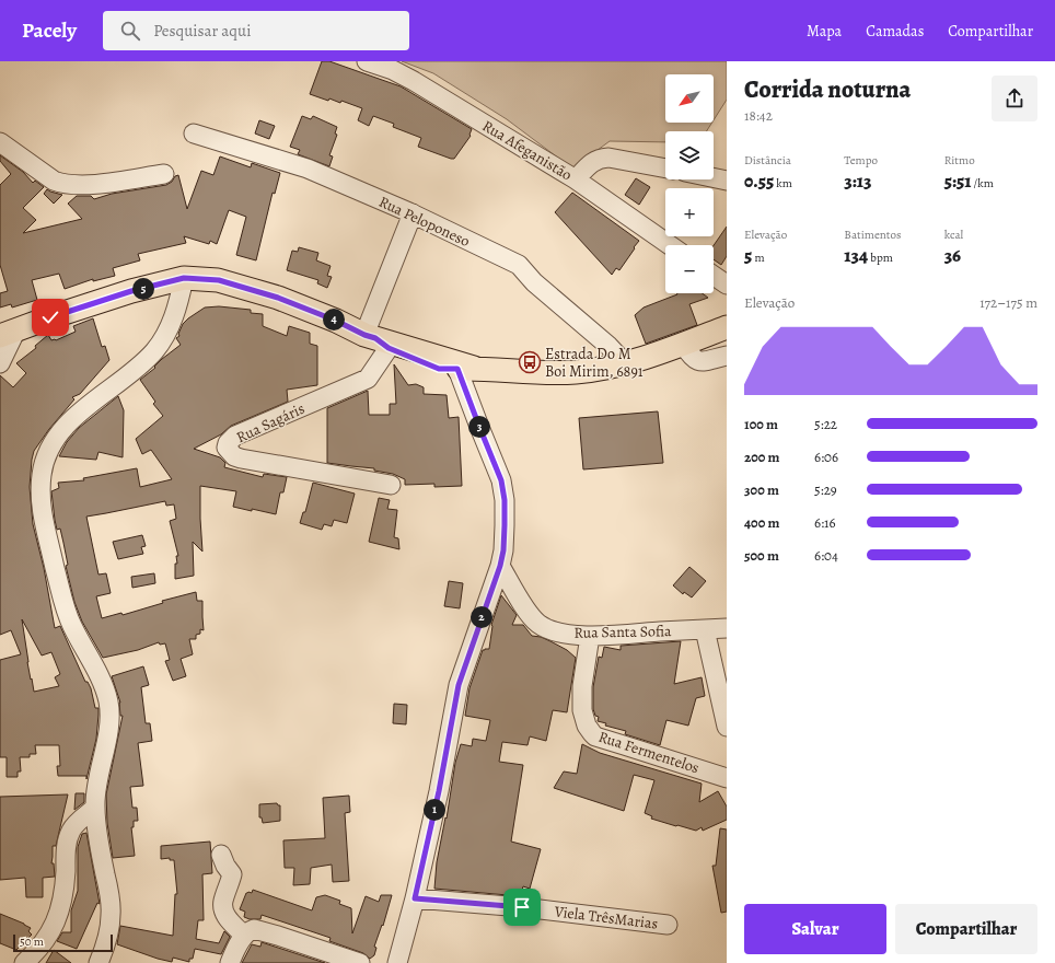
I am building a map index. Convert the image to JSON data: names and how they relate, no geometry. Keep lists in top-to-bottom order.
{
  "streets": {
    "street": [
      "Rua Afeganistão",
      "Rua Peloponeso",
      "Rua Sagáris",
      "Rua Santa Sofia",
      "Rua Fermentelos",
      "Viela TrêsMarias"
    ]
  },
  "crossings": [
    ["Rua Santa Sofia", "Rua Fermentelos"]
  ],
  "places": {
    "bus stop": ["Estrada Do M Boi Mirim, 6891"]
  },
  "scale_bar": "50 m",
  "north": "bottom left",
  "page": {
    "header": "Pacely",
    "search": "Pesquisar aqui",
    "nav": ["Mapa", "Camadas", "Compartilhar"],
    "heading": ["Corrida noturna", "18:42"],
    "map_buttons": ["+", "−"],
    "stats": [
      ["Distância", "0.55 km"],
      ["Tempo", "3:13"],
      ["Ritmo", "5:51 /km"],
      ["Elevação", "5 m"],
      ["Batimentos", "134 bpm"],
      ["kcal", "36"]
    ],
    "pins": [
      "5",
      "4",
      "3",
      "2",
      "1"
    ],
    "chart": ["Elevação", "172–175 m"],
    "list": [
      {
        "name": "100 m",
        "note": "5:22"
      },
      {
        "name": "200 m",
        "note": "6:06"
      },
      {
        "name": "300 m",
        "note": "5:29"
      },
      {
        "name": "400 m",
        "note": "6:16"
      },
      {
        "name": "500 m",
        "note": "6:04"
      }
    ],
    "buttons": ["Salvar", "Compartilhar"],
    "scale": "50 m"
  }
}
